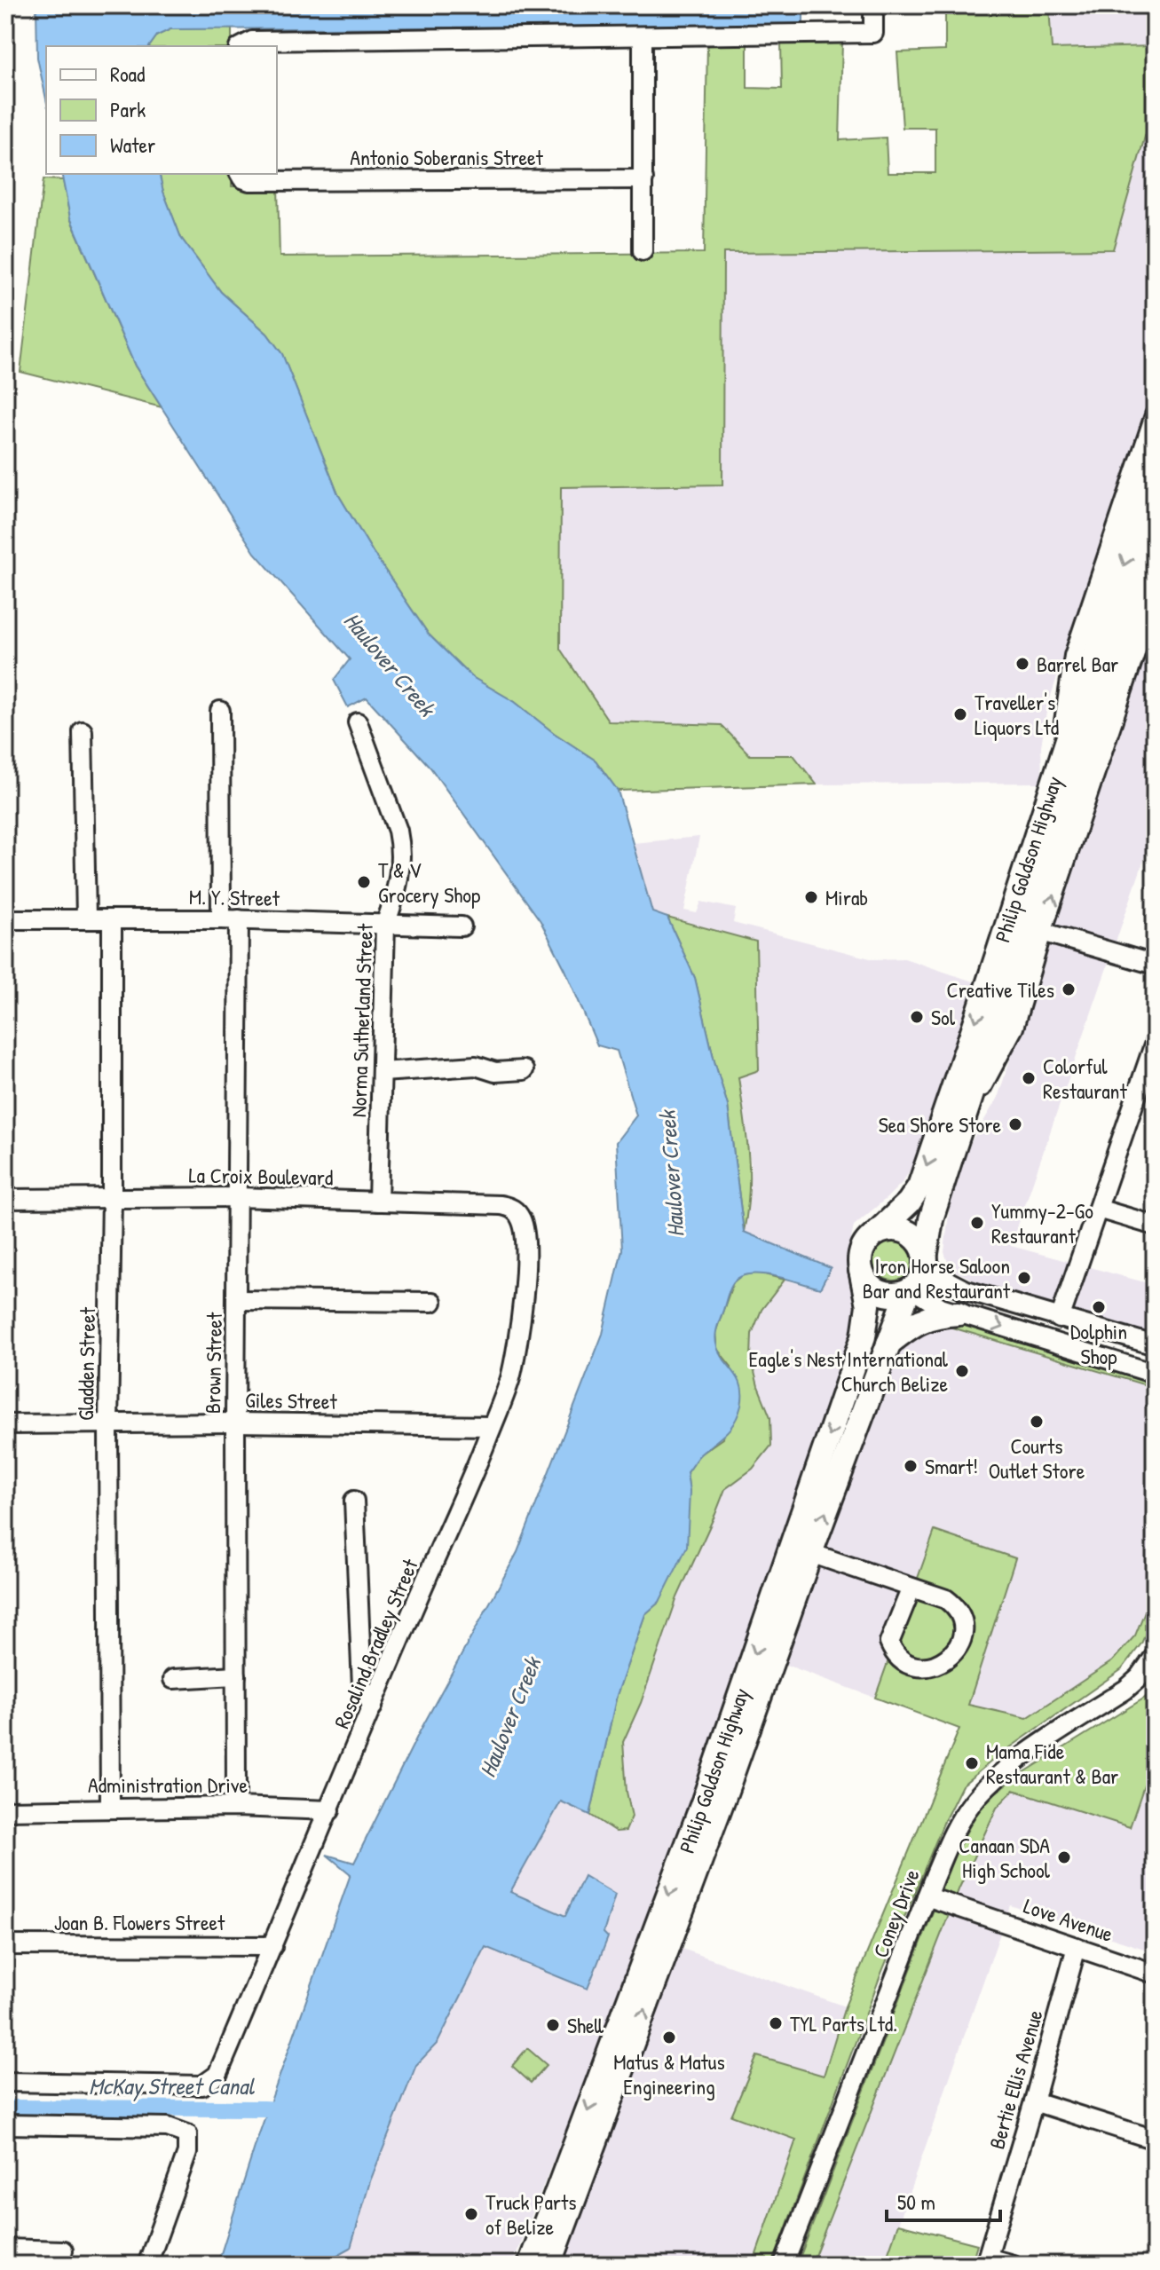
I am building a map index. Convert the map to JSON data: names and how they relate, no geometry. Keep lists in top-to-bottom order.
{
  "streets": {
    "main road": ["Philip Goldson Highway"],
    "street": [
      "Antonio Soberanis Street",
      "M. Y. Street",
      "Norma Sutherland Street",
      "La Croix Boulevard",
      "Brown Street",
      "Gladden Street",
      "Giles Street",
      "Rosalind Bradley Street",
      "Administration Drive",
      "Coney Drive",
      "Love Avenue",
      "Joan B. Flowers Street",
      "Bertie Ellis Avenue"
    ]
  },
  "crossings": [
    ["M. Y. Street", "Norma Sutherland Street"],
    ["M. Y. Street", "Brown Street"],
    ["M. Y. Street", "Gladden Street"],
    ["Norma Sutherland Street", "La Croix Boulevard"],
    ["La Croix Boulevard", "Brown Street"],
    ["La Croix Boulevard", "Gladden Street"],
    ["La Croix Boulevard", "Rosalind Bradley Street"],
    ["Brown Street", "Giles Street"],
    ["Brown Street", "Administration Drive"],
    ["Gladden Street", "Giles Street"],
    ["Gladden Street", "Administration Drive"],
    ["Giles Street", "Rosalind Bradley Street"],
    ["Rosalind Bradley Street", "Administration Drive"],
    ["Rosalind Bradley Street", "Joan B. Flowers Street"],
    ["Coney Drive", "Love Avenue"],
    ["Love Avenue", "Bertie Ellis Avenue"]
  ],
  "water": ["Haulover Creek", "McKay Street Canal"],
  "places": [
    "Barrel Bar",
    "Traveller's Liquors Ltd",
    "T & V Grocery Shop",
    "Mirab",
    "Creative Tiles",
    "Sol",
    "Colorful Restaurant",
    "Sea Shore Store",
    "Yummy-2-Go Restaurant",
    "Iron Horse Saloon Bar and Restaurant",
    "Dolphin Shop",
    "Eagle's Nest International Church Belize",
    "Courts Outlet Store",
    "Smart!",
    "Mama Fide Restaurant & Bar",
    "Canaan SDA High School",
    "TYL Parts Ltd.",
    "Shell",
    "Matus & Matus Engineering",
    "Truck Parts of Belize"
  ],
  "legend": ["Road", "Park", "Water"],
  "scale_bar": "50 m"
}
